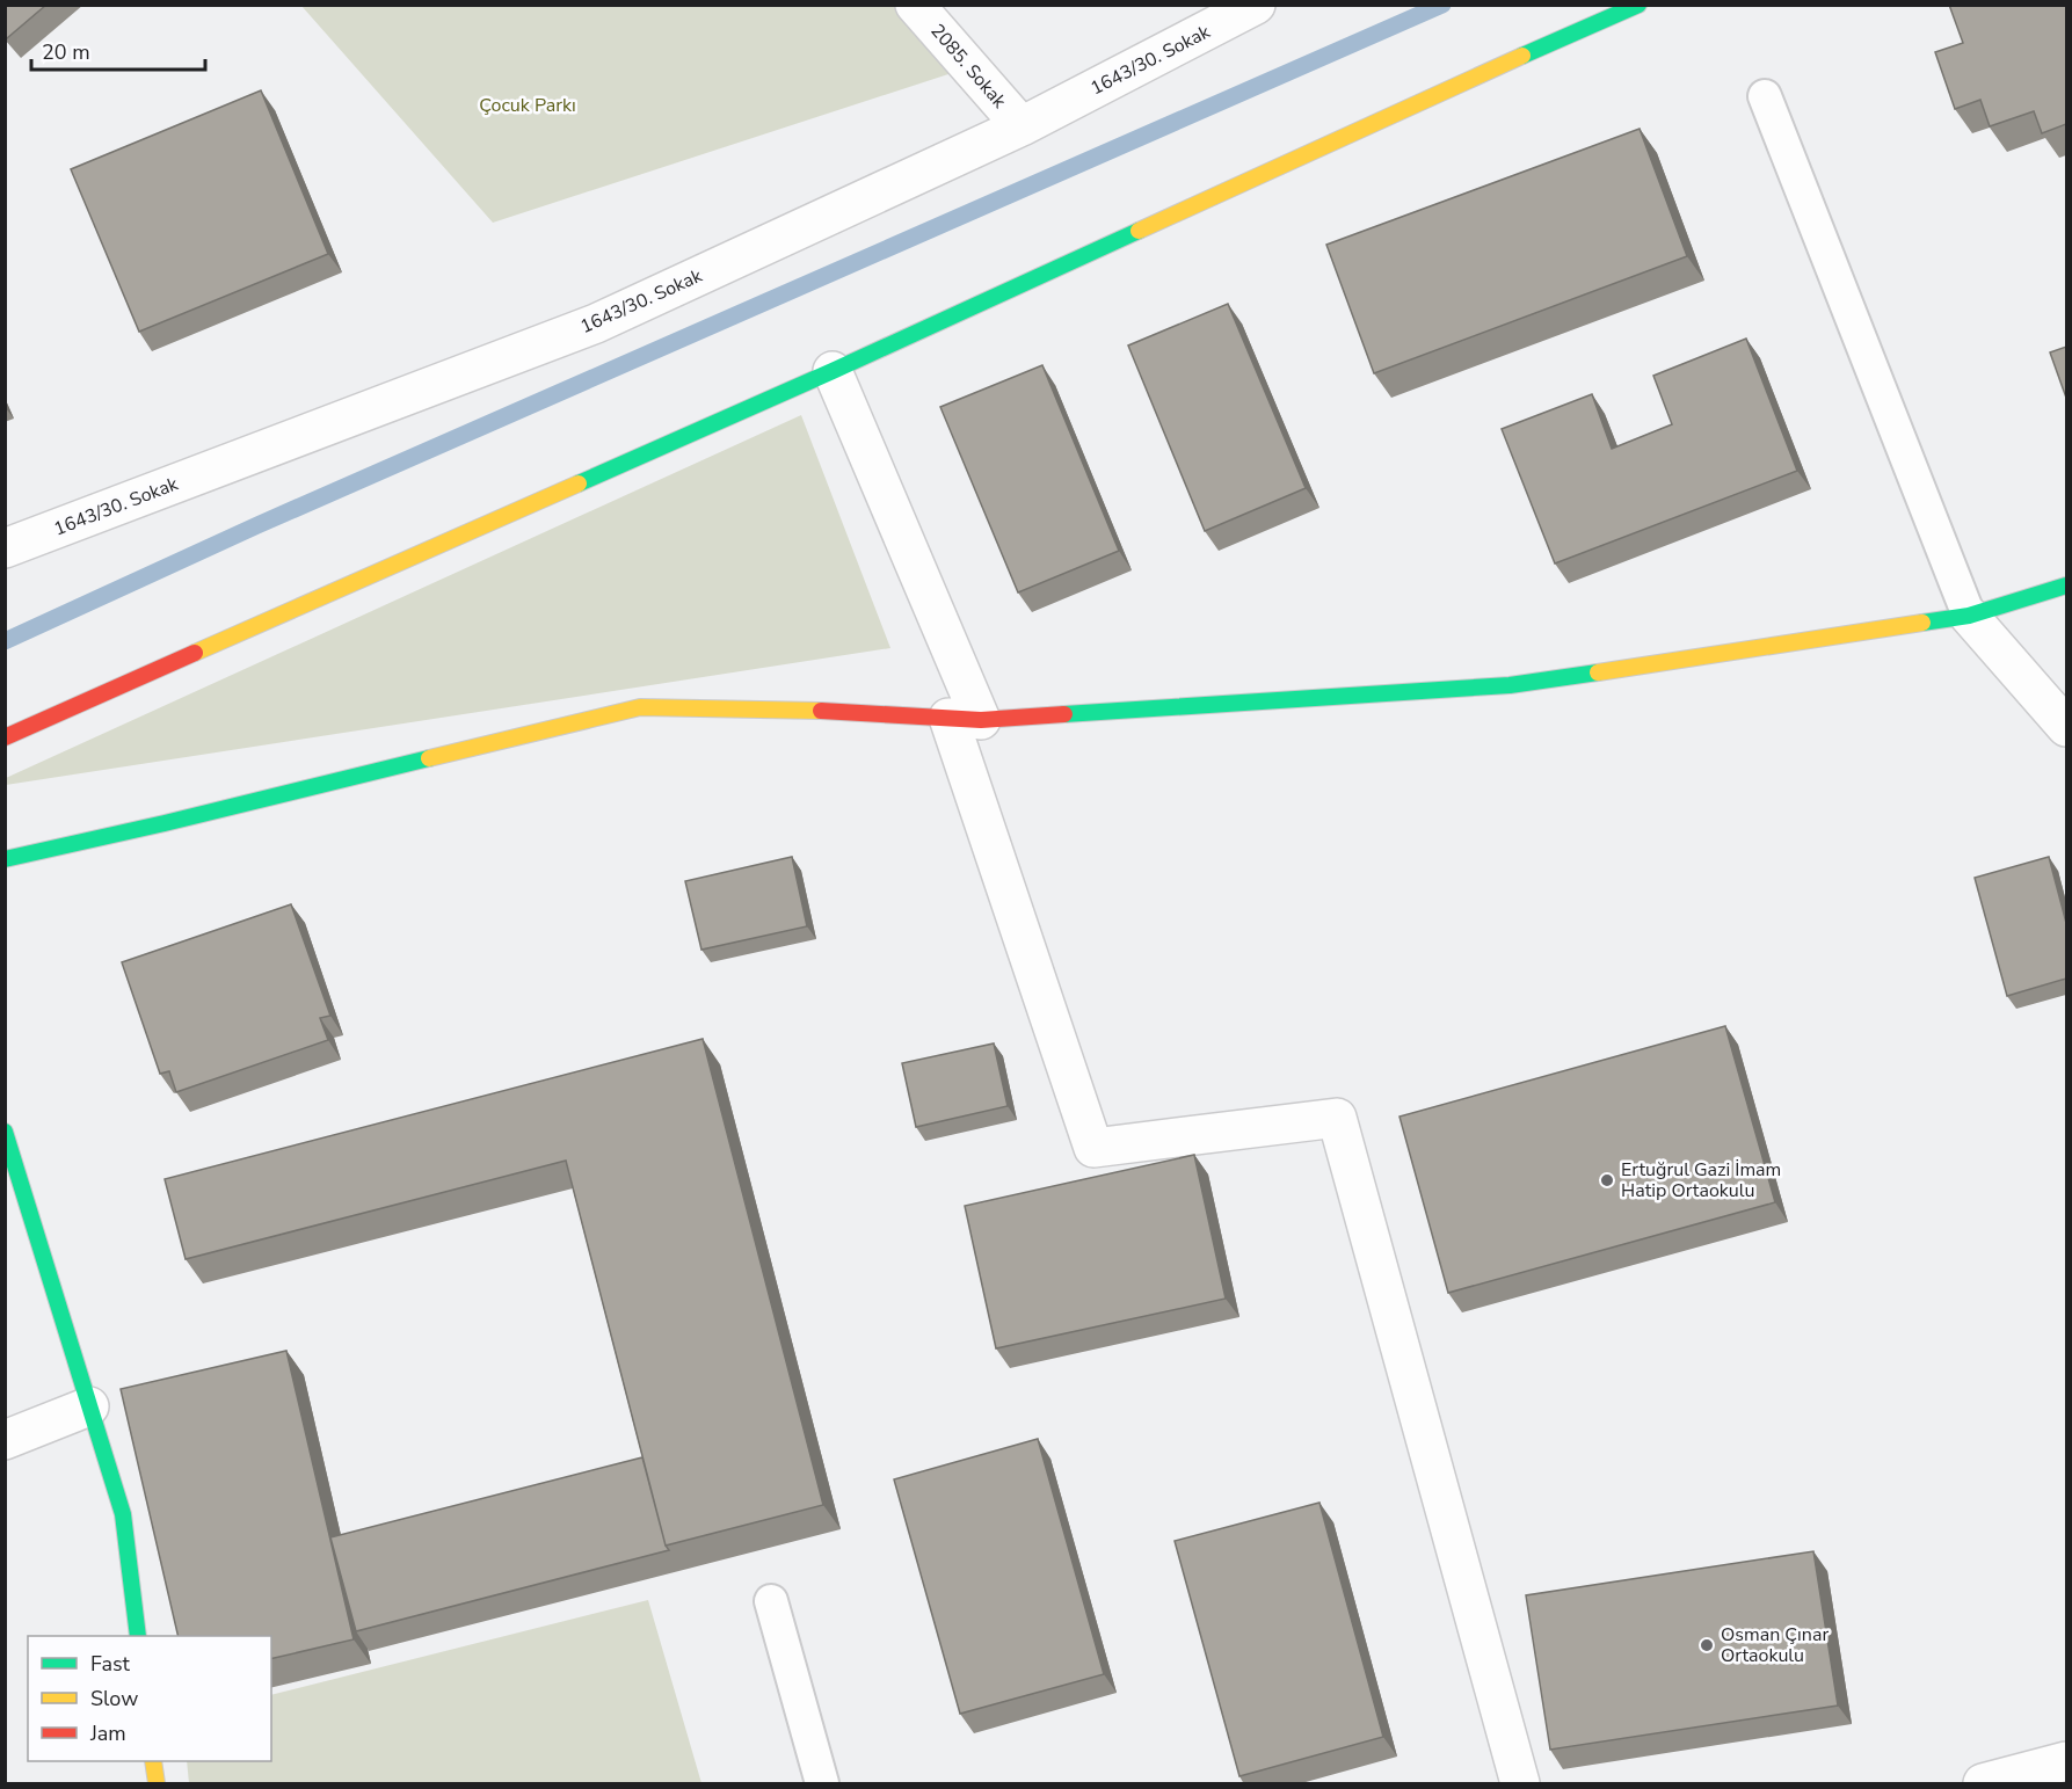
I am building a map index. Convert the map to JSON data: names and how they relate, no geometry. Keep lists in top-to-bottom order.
{
  "streets": {
    "street": ["1643/30. Sokak", "2085. Sokak"]
  },
  "crossings": [
    ["1643/30. Sokak", "2085. Sokak"]
  ],
  "parks": ["Çocuk Parkı"],
  "places": ["Ertuğrul Gazi İmam Hatip Ortaokulu", "Osman Çınar Ortaokulu"],
  "legend": ["Fast", "Slow", "Jam"],
  "scale_bar": "20 m"
}
